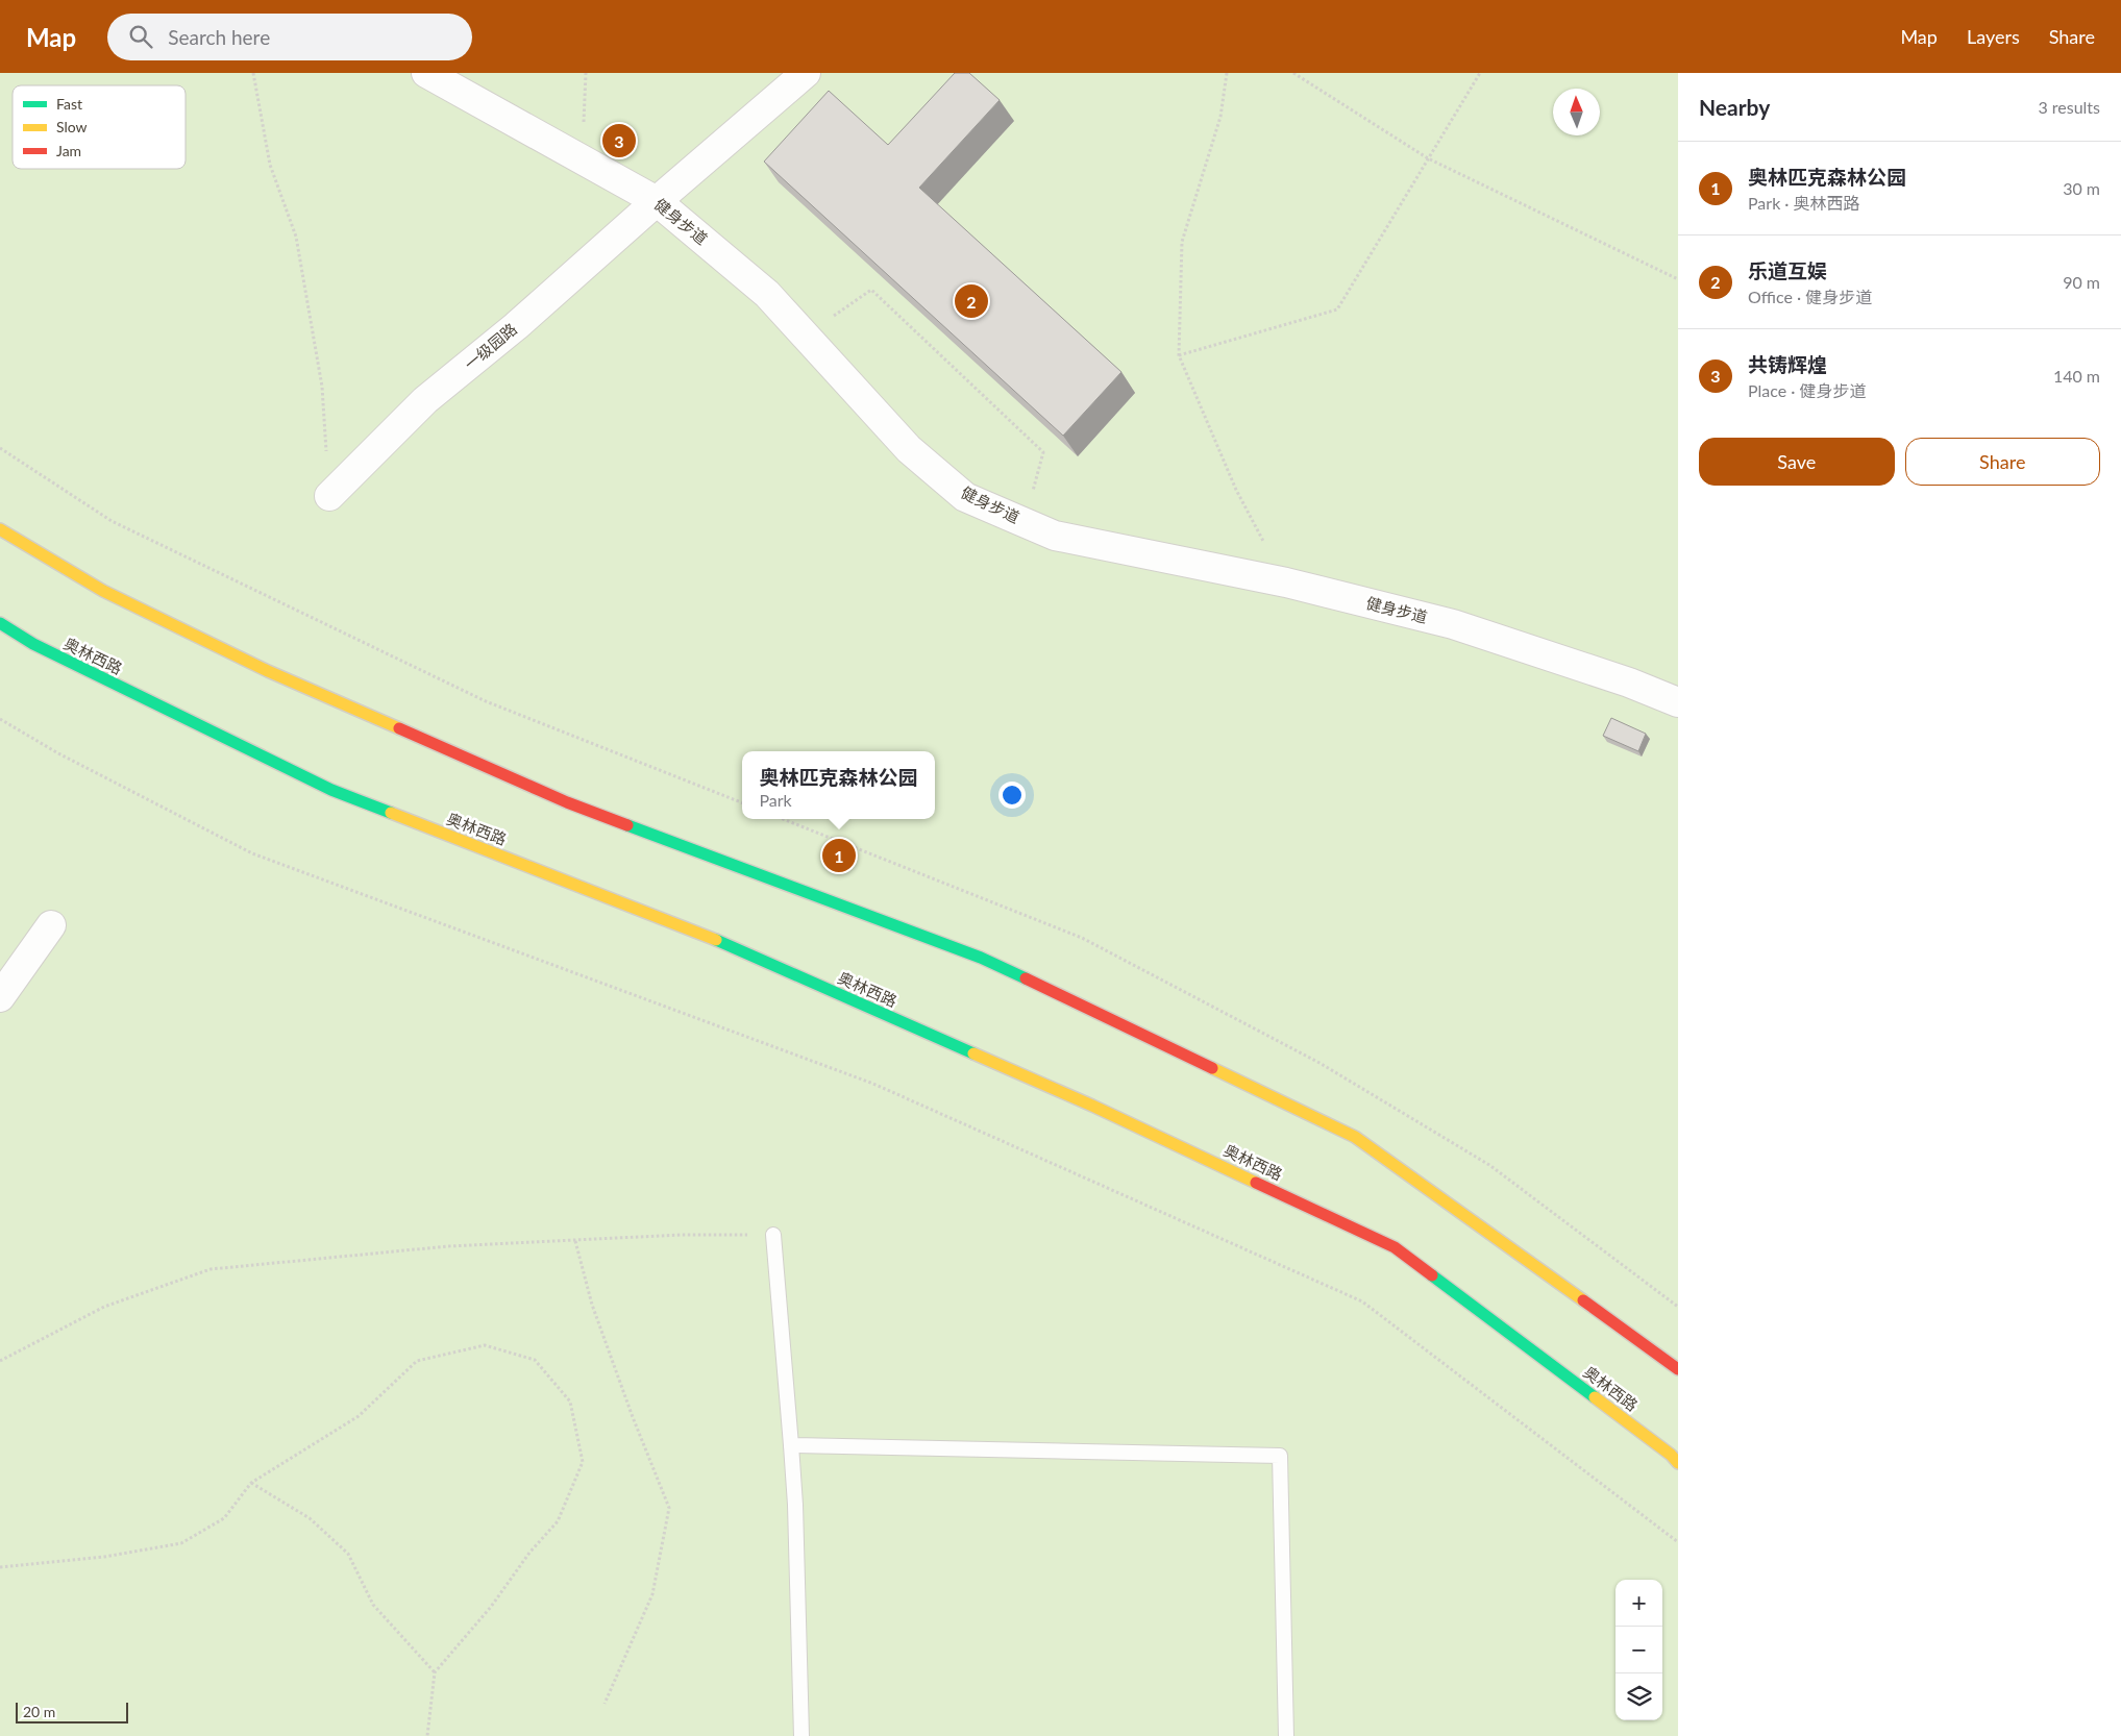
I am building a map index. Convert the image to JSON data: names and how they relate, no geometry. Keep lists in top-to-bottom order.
{
  "streets": {
    "main road": ["奥林西路"],
    "street": ["健身步道", "一级园路"]
  },
  "crossings": [
    ["健身步道", "一级园路"]
  ],
  "legend": ["Fast", "Slow", "Jam"],
  "scale_bar": "20 m",
  "north": "top",
  "page": {
    "header": "Map",
    "search": "Search here",
    "nav": ["Map", "Layers", "Share"],
    "heading": ["Nearby", "3 results"],
    "pins": ["3", "2", "1"],
    "list": [
      {
        "mark": "1",
        "name": "奥林匹克森林公园",
        "note": "Park · 奥林西路",
        "value": "30 m"
      },
      {
        "mark": "2",
        "name": "乐道互娱",
        "note": "Office · 健身步道",
        "value": "90 m"
      },
      {
        "mark": "3",
        "name": "共铸辉煌",
        "note": "Place · 健身步道",
        "value": "140 m"
      }
    ],
    "buttons": ["Save", "Share"],
    "popup": ["奥林匹克森林公园", "Park"],
    "map_buttons": ["+", "−"],
    "scale": "20 m"
  }
}
